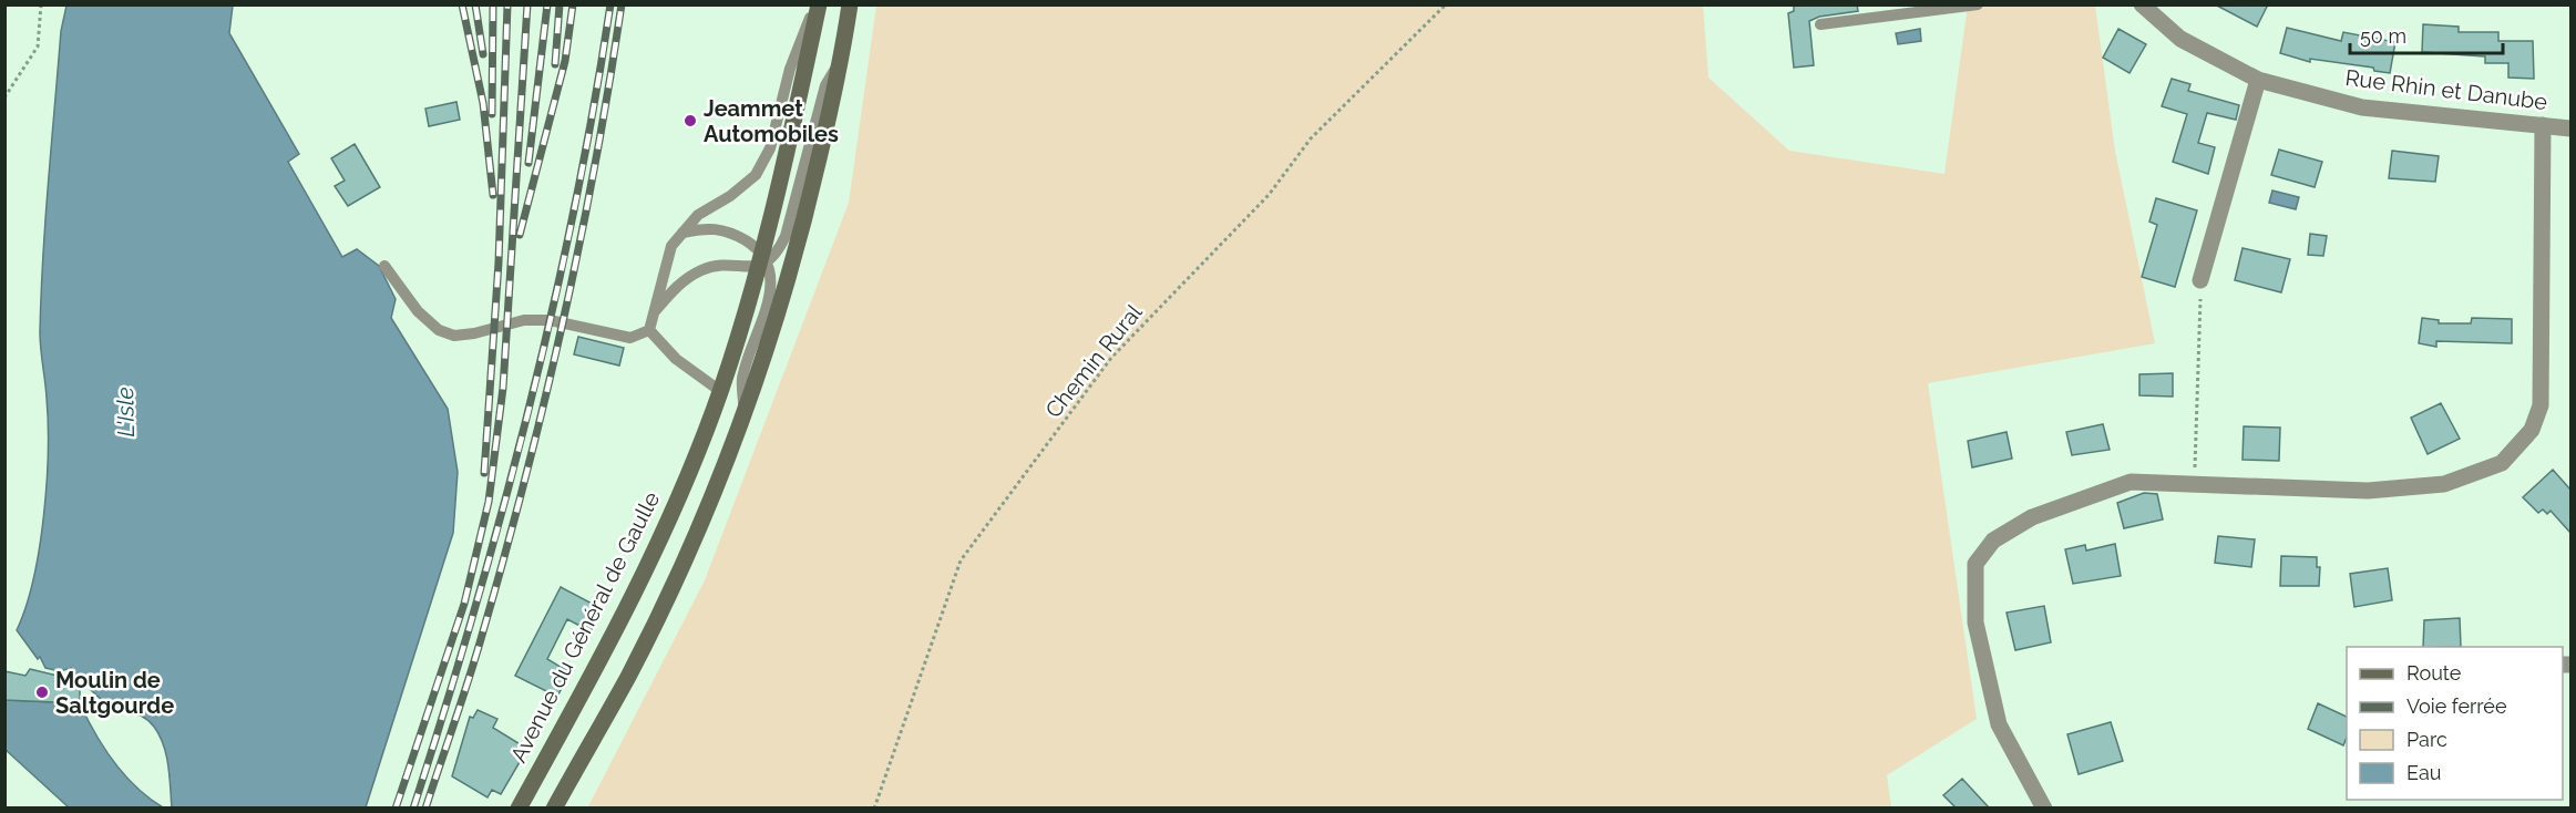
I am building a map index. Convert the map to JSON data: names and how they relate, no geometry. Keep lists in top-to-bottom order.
{
  "streets": {
    "main road": ["Avenue du Général de Gaulle"],
    "street": ["Rue Rhin et Danube"],
    "path": ["Chemin Rural"]
  },
  "water": ["L'Isle"],
  "places": ["Jeammet Automobiles", "Moulin de Saltgourde"],
  "legend": [
    "Route",
    "Voie ferrée",
    "Parc",
    "Eau"
  ],
  "scale_bar": "50 m"
}
